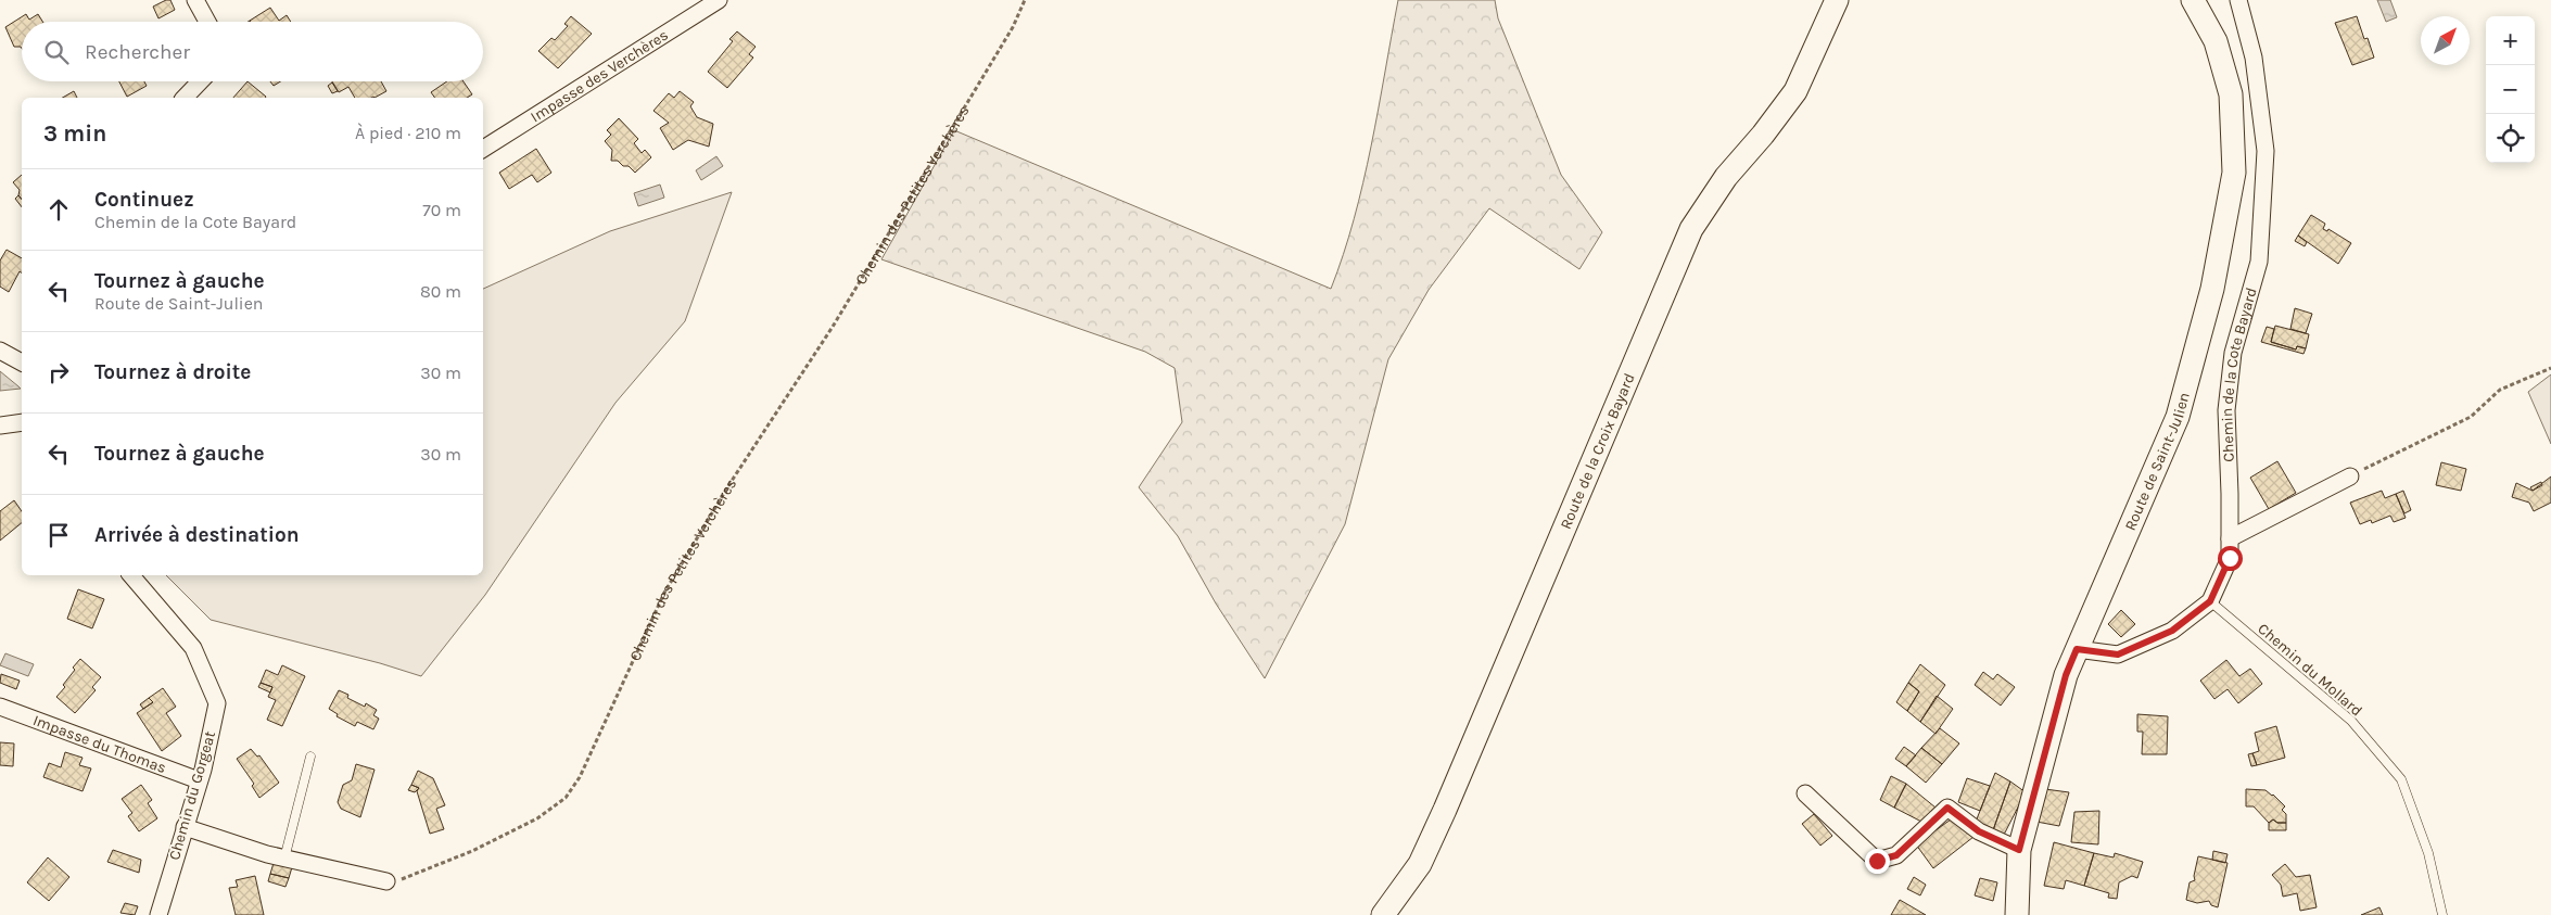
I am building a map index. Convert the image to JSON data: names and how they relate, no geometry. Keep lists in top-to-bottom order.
{
  "streets": {
    "main road": ["Route de la Croix Bayard", "Route de Saint-Julien"],
    "street": [
      "Impasse des Verchères",
      "Chemin de la Cote Bayard",
      "Impasse du Thomas",
      "Chemin du Gorgeat"
    ],
    "lane": ["Chemin du Mollard"],
    "path": ["Chemin des Petites Verchères"]
  },
  "crossings": [
    ["Chemin de la Cote Bayard", "Route de Saint-Julien"],
    ["Chemin de la Cote Bayard", "Chemin du Mollard"],
    ["Impasse du Thomas", "Chemin du Gorgeat"]
  ],
  "north": "top right",
  "page": {
    "map_buttons": ["+", "−"],
    "search": "Rechercher",
    "heading": ["3 min", "À pied · 210 m"],
    "list": [
      ["Continuez", "Chemin de la Cote Bayard", "70 m"],
      ["Tournez à gauche", "Route de Saint-Julien", "80 m"],
      ["Tournez à droite", "30 m"],
      ["Tournez à gauche", "30 m"],
      "Arrivée à destination"
    ]
  }
}
